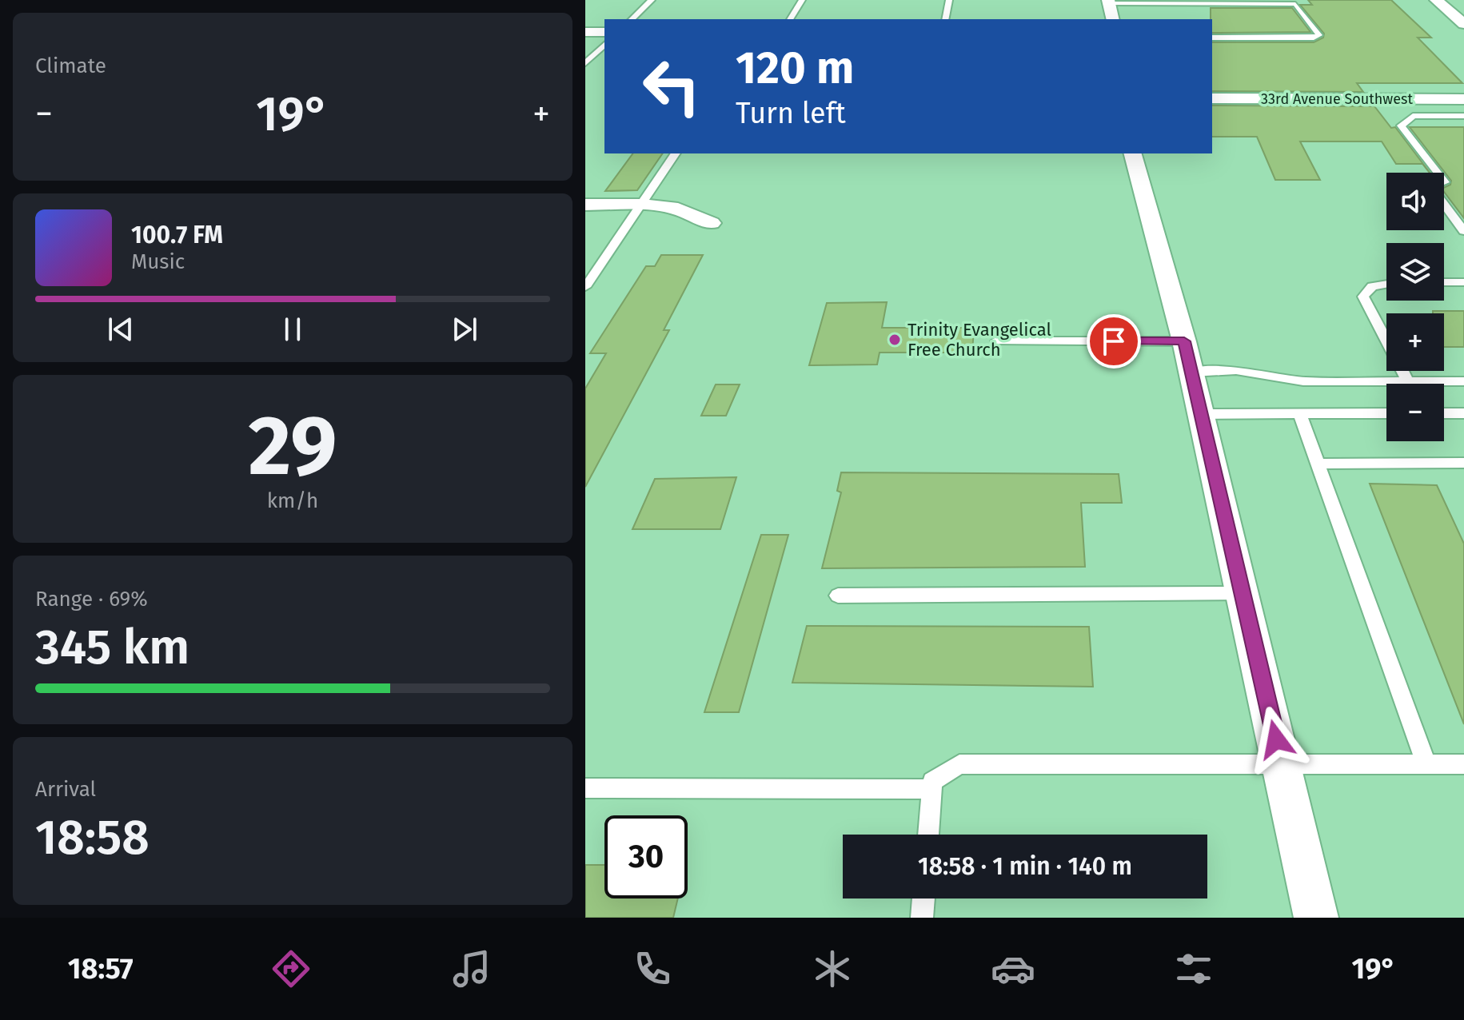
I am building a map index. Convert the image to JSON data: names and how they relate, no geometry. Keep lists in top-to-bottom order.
{
  "streets": {
    "street": ["33rd Avenue Southwest"]
  },
  "places": ["Trinity Evangelical Free Church"],
  "page": {
    "tile": [
      "Climate",
      ["29", "km/h"],
      ["Range · 69%", "345 km"],
      ["Arrival", "18:58"]
    ],
    "turn": ["120 m", "Turn left"],
    "heat": ["−", "19°", "+"],
    "map_buttons": ["+", "−"],
    "song": ["100.7 FM", "Music"],
    "limit": "30",
    "trip": "18:58 · 1 min · 140 m",
    "tabs": ["18:57", "19°"]
  }
}
